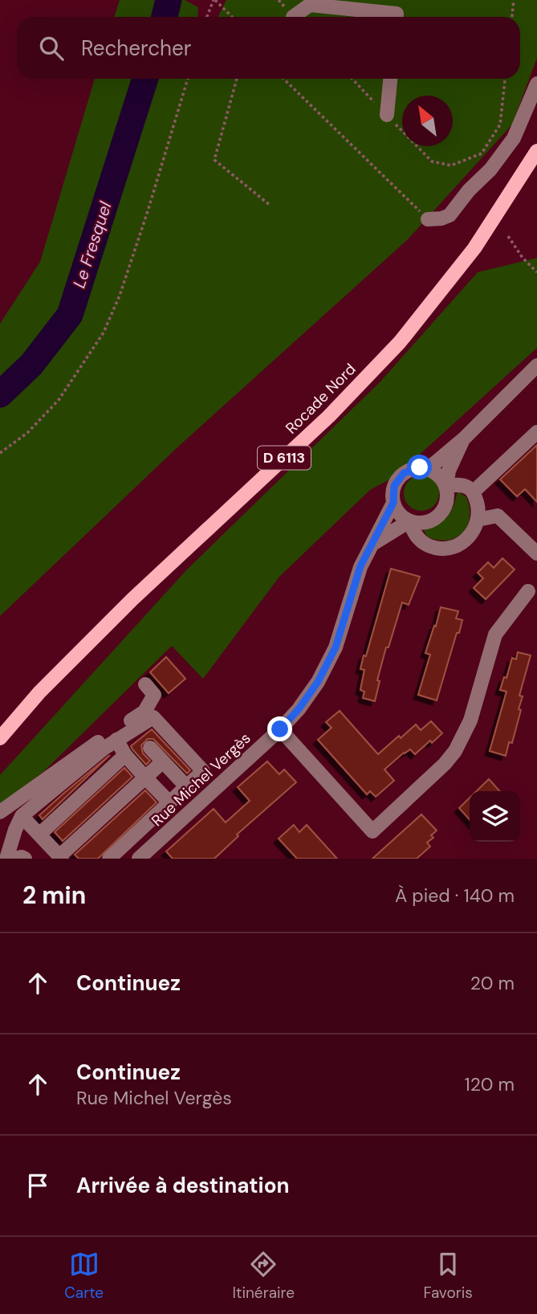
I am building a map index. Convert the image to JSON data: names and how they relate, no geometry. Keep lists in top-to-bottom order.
{
  "streets": {
    "main road": ["Rocade Nord", "D 6113"],
    "street": ["Rue Michel Vergès"]
  },
  "water": ["Le Fresquel"],
  "north": "top left",
  "page": {
    "search": "Rechercher",
    "heading": ["2 min", "À pied · 140 m"],
    "list": [
      ["Continuez", "20 m"],
      ["Continuez", "Rue Michel Vergès", "120 m"],
      "Arrivée à destination"
    ],
    "nav": ["Carte", "Itinéraire", "Favoris"]
  }
}
